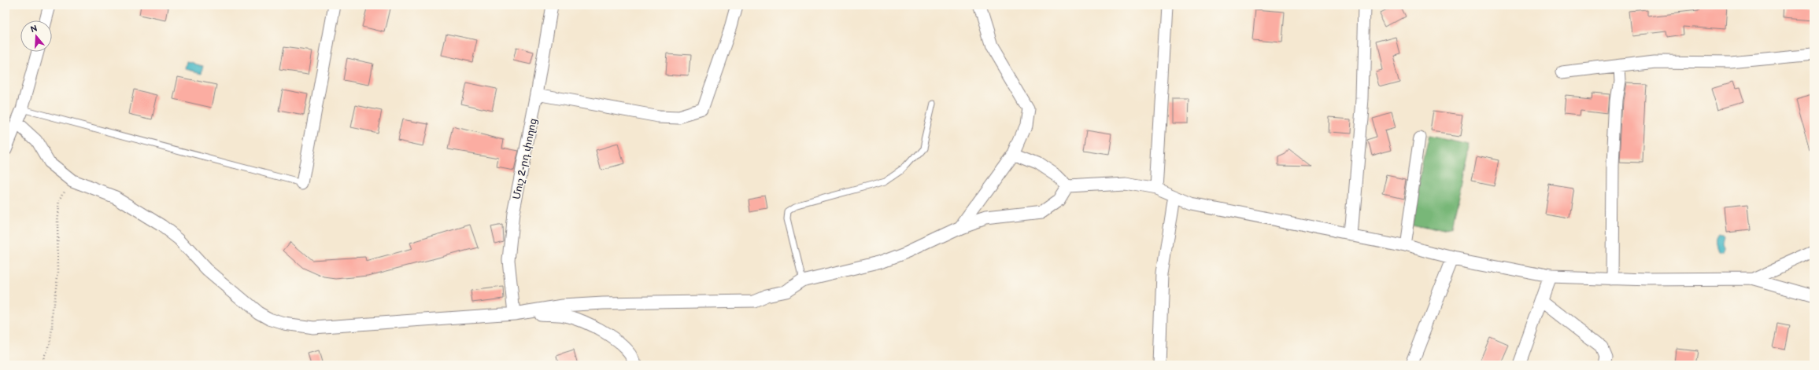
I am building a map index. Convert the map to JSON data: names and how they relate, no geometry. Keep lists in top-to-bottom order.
{
  "streets": {
    "street": ["Մուշ 2-րդ փողոց"]
  },
  "north": "top"
}
